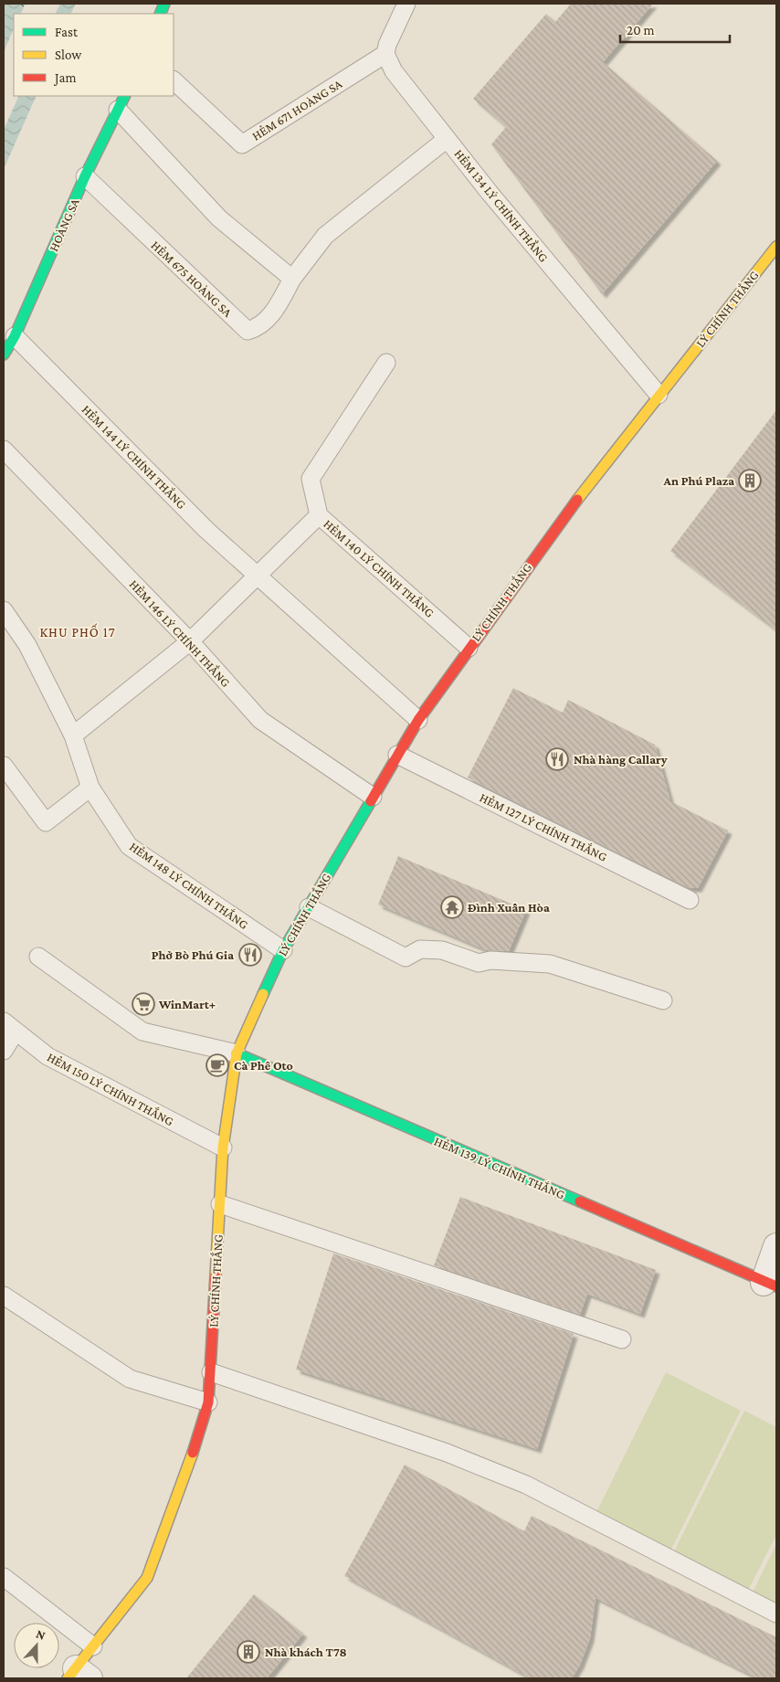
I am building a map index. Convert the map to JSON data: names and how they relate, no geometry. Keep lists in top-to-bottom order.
{
  "streets": {
    "main road": ["HOÀNG SA", "LÝ CHÍNH THẮNG", "HẺM 139 LÝ CHÍNH THẮNG"],
    "lane": [
      "HẺM 671 HOÀNG SA",
      "HẺM 134 LÝ CHÍNH THẮNG",
      "HẺM 675 HOÀNG SA",
      "HẺM 144 LÝ CHÍNH THẮNG",
      "HẺM 140 LÝ CHÍNH THẮNG",
      "HẺM 146 LÝ CHÍNH THẮNG",
      "HẺM 127 LÝ CHÍNH THẮNG",
      "HẺM 148 LÝ CHÍNH THẮNG",
      "HẺM 150 LÝ CHÍNH THẮNG"
    ]
  },
  "crossings": [
    ["HẺM 671 HOÀNG SA", "HẺM 134 LÝ CHÍNH THẮNG"],
    ["HẺM 134 LÝ CHÍNH THẮNG", "LÝ CHÍNH THẮNG"],
    ["HOÀNG SA", "HẺM 675 HOÀNG SA"],
    ["HOÀNG SA", "HẺM 144 LÝ CHÍNH THẮNG"],
    ["LÝ CHÍNH THẮNG", "HẺM 144 LÝ CHÍNH THẮNG"],
    ["LÝ CHÍNH THẮNG", "HẺM 140 LÝ CHÍNH THẮNG"],
    ["LÝ CHÍNH THẮNG", "HẺM 146 LÝ CHÍNH THẮNG"],
    ["LÝ CHÍNH THẮNG", "HẺM 127 LÝ CHÍNH THẮNG"],
    ["LÝ CHÍNH THẮNG", "HẺM 148 LÝ CHÍNH THẮNG"],
    ["LÝ CHÍNH THẮNG", "HẺM 150 LÝ CHÍNH THẮNG"],
    ["LÝ CHÍNH THẮNG", "HẺM 139 LÝ CHÍNH THẮNG"]
  ],
  "districts": ["KHU PHỐ 17"],
  "places": {
    "building": ["An Phú Plaza", "Nhà khách T78"],
    "restaurant": ["Nhà hàng Callary", "Phở Bò Phú Gia"],
    "temple": ["Đình Xuân Hòa"],
    "supermarket": ["WinMart+"],
    "cafe": ["Cà Phê Oto"]
  },
  "legend": ["Fast", "Slow", "Jam"],
  "scale_bar": "20 m",
  "north": "top"
}
